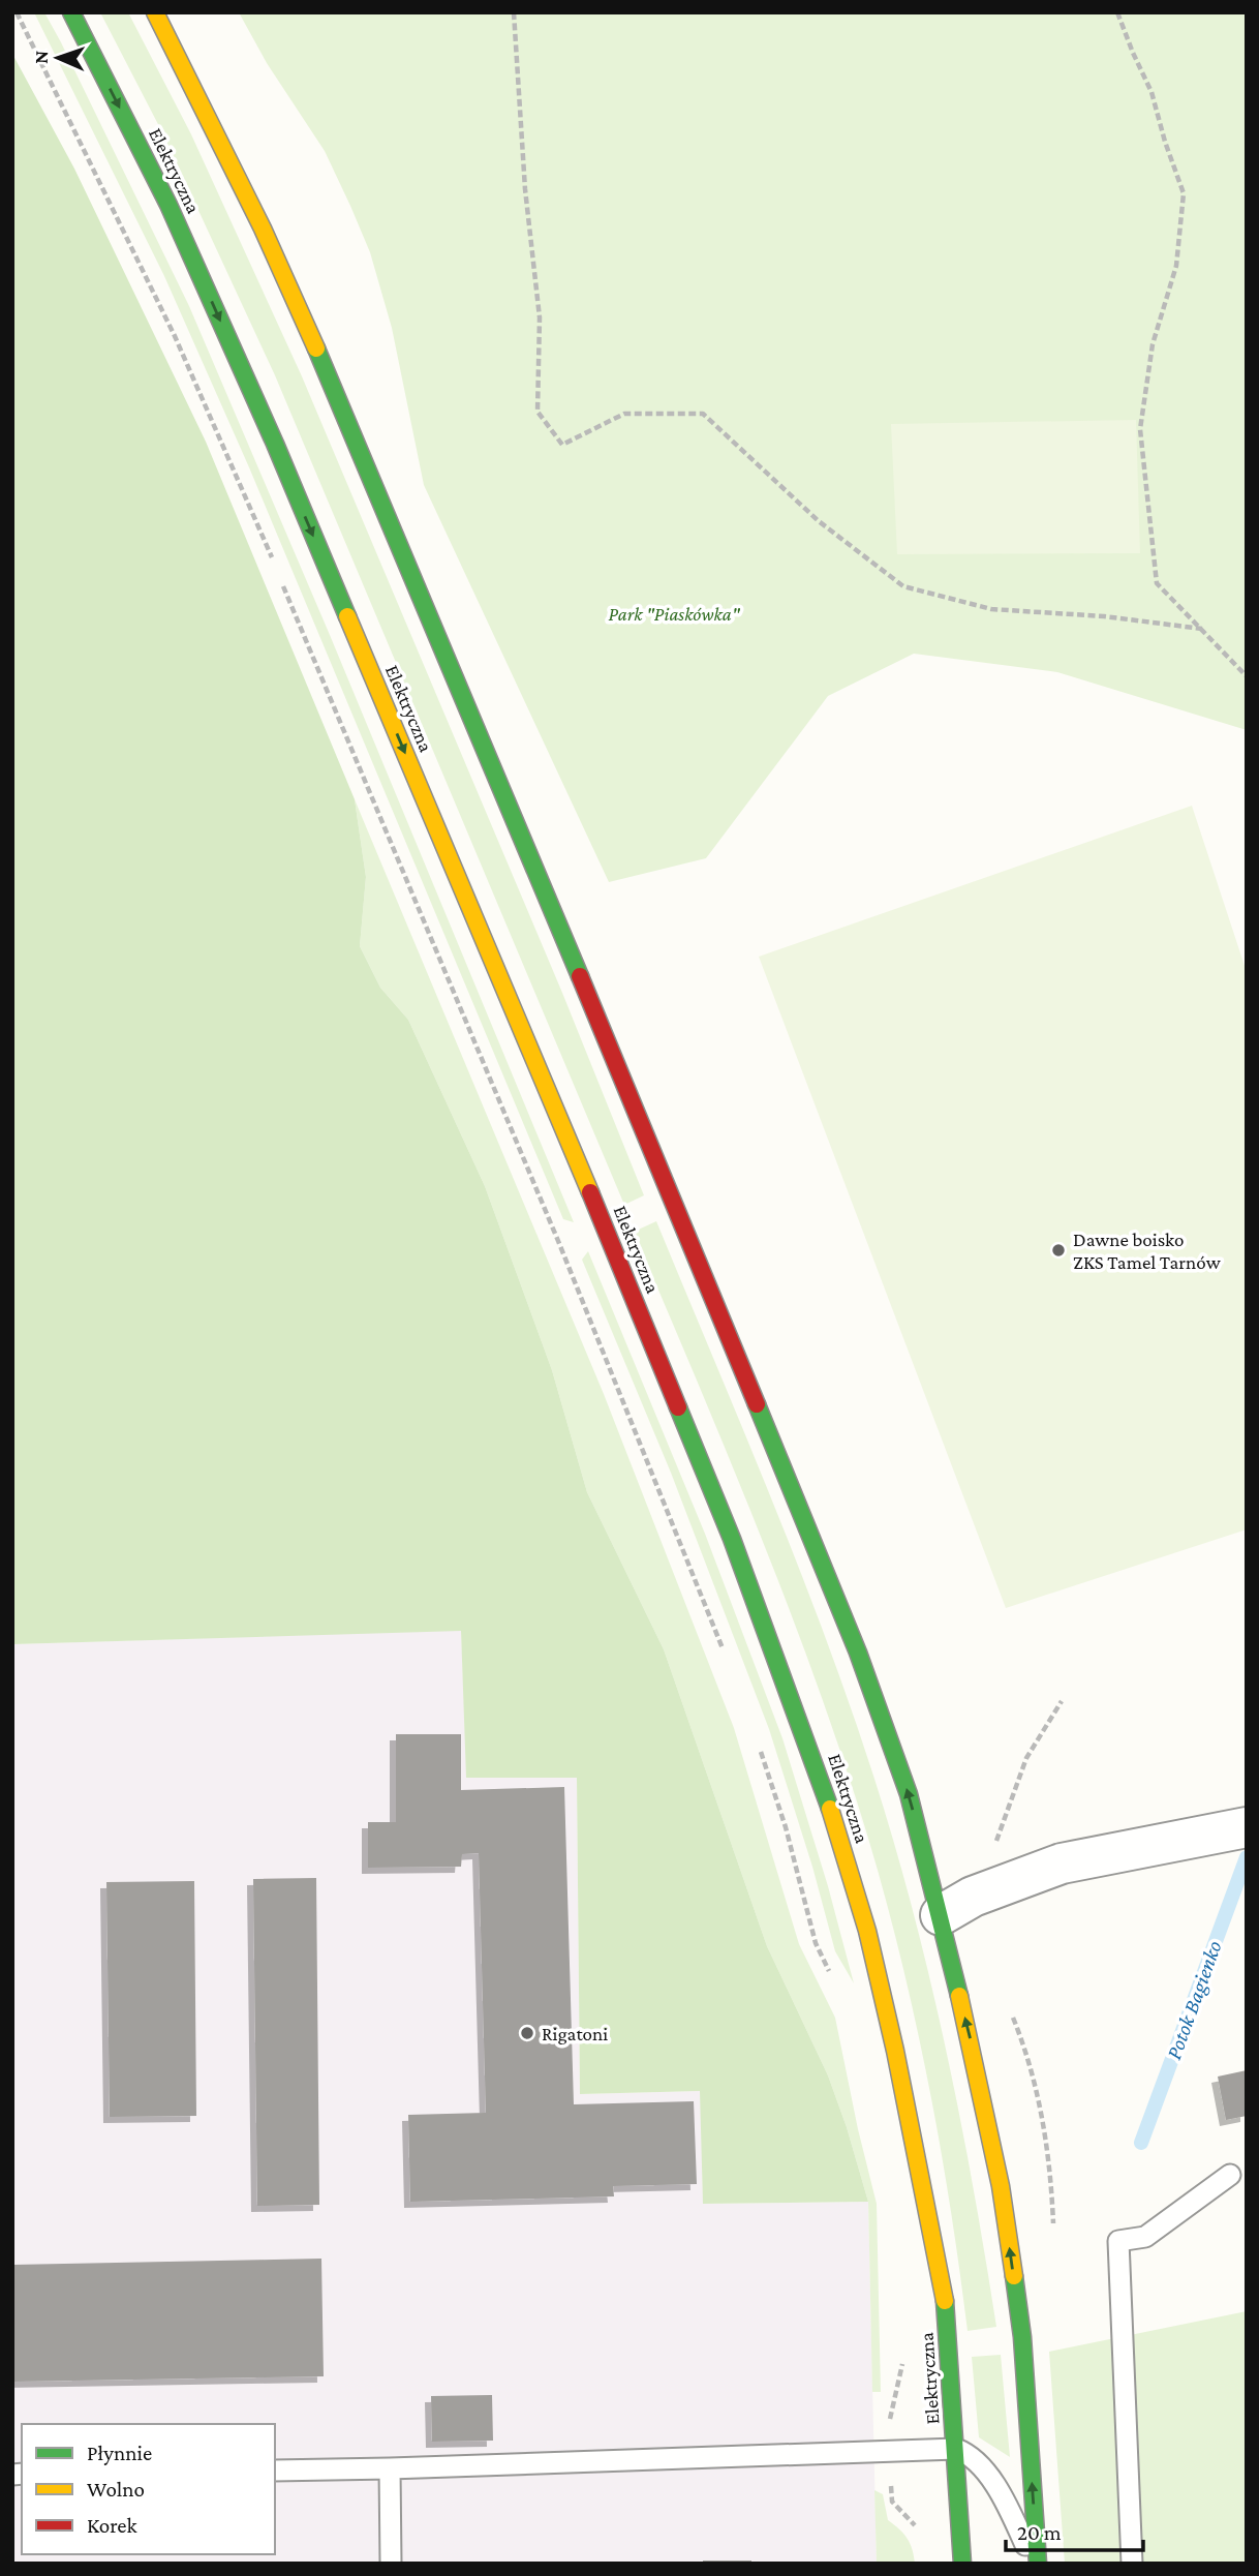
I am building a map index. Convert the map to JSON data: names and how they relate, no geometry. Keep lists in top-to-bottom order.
{
  "streets": {
    "main road": ["Elektryczna"]
  },
  "water": ["Potok Bagienko"],
  "parks": ["Park \"Piaskówka\""],
  "places": ["Dawne boisko ZKS Tamel Tarnów", "Rigatoni"],
  "legend": ["Płynnie", "Wolno", "Korek"],
  "scale_bar": "20 m",
  "north": "left"
}
